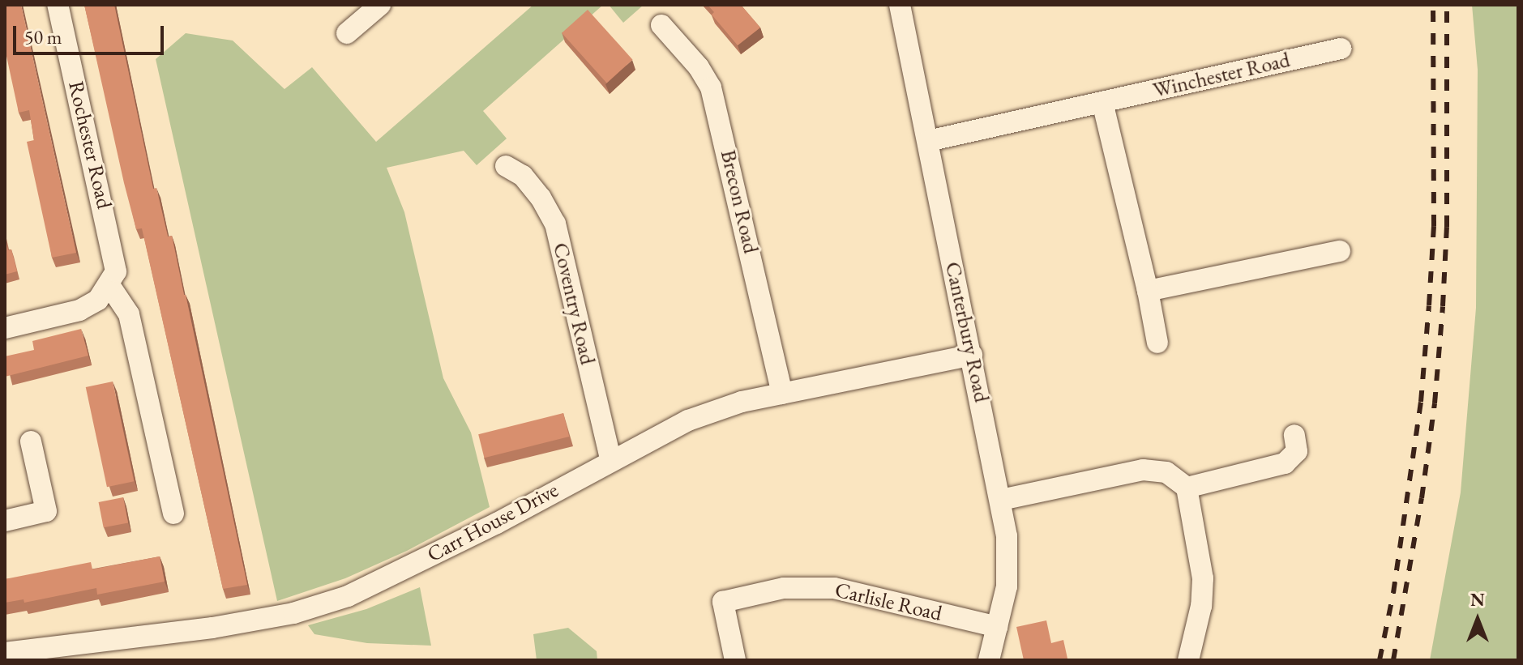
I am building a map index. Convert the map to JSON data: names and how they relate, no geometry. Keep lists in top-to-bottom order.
{
  "streets": {
    "street": [
      "Winchester Road",
      "Rochester Road",
      "Brecon Road",
      "Coventry Road",
      "Canterbury Road",
      "Carr House Drive",
      "Carlisle Road"
    ]
  },
  "crossings": [
    ["Winchester Road", "Canterbury Road"],
    ["Brecon Road", "Carr House Drive"],
    ["Coventry Road", "Carr House Drive"],
    ["Canterbury Road", "Carr House Drive"],
    ["Canterbury Road", "Carlisle Road"]
  ],
  "scale_bar": "50 m",
  "north": "top"
}
